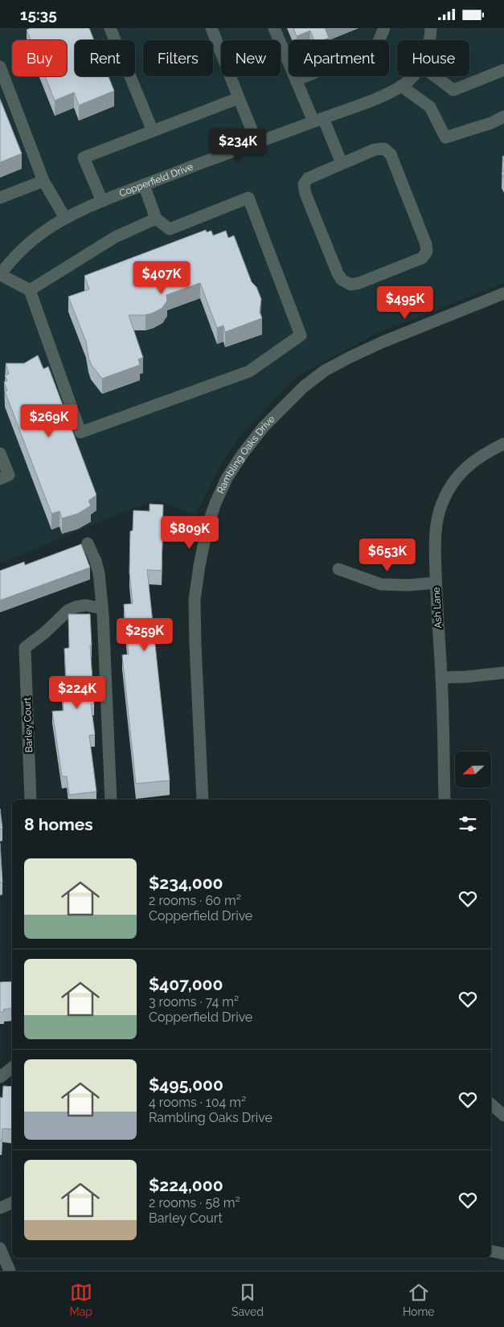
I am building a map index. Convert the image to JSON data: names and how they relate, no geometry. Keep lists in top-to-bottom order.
{
  "streets": {
    "street": [
      "Copperfield Drive",
      "Rambling Oaks Drive",
      "Ash Lane",
      "Barley Court"
    ]
  },
  "north": "left",
  "page": {
    "status": "15:35",
    "chip": [
      "Buy",
      "Rent",
      "Filters",
      "New",
      "Apartment",
      "House"
    ],
    "price": [
      "$234K",
      "$407K",
      "$495K",
      "$269K",
      "$809K",
      "$653K",
      "$259K",
      "$224K"
    ],
    "heading": "8 homes",
    "list": [
      {
        "name": "$234,000",
        "note": "2 rooms · 60 m² · Copperfield Drive"
      },
      {
        "name": "$407,000",
        "note": "3 rooms · 74 m² · Copperfield Drive"
      },
      {
        "name": "$495,000",
        "note": "4 rooms · 104 m² · Rambling Oaks Drive"
      },
      {
        "name": "$224,000",
        "note": "2 rooms · 58 m² · Barley Court"
      }
    ],
    "tabs": ["Map", "Saved", "Home"]
  }
}
